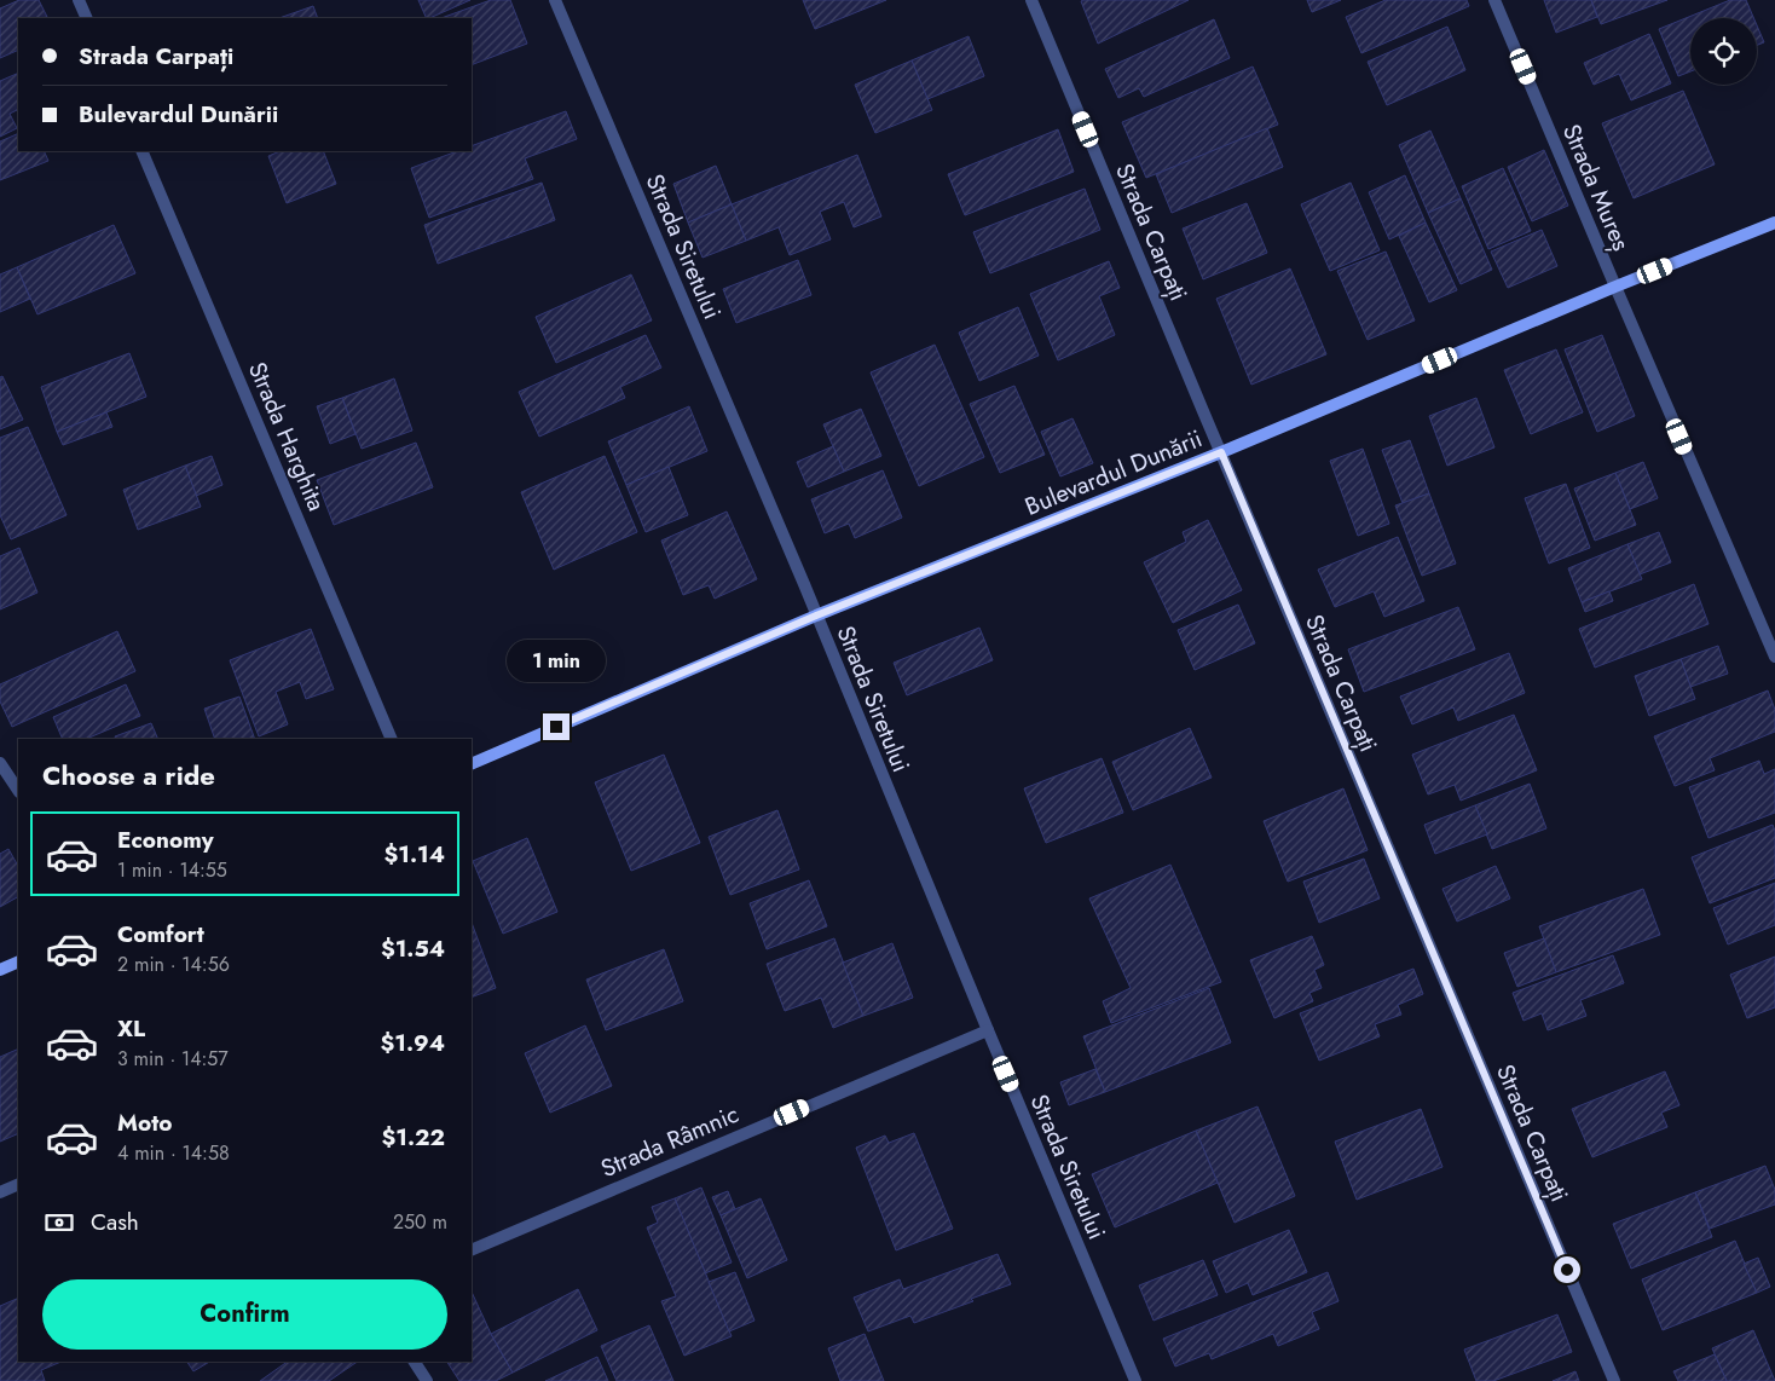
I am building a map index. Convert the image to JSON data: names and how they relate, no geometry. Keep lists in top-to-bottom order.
{
  "streets": {
    "street": [
      "Strada Mureș",
      "Strada Carpați",
      "Strada Siretului",
      "Strada Harghita",
      "Bulevardul Dunării",
      "Strada Râmnic"
    ]
  },
  "crossings": [
    ["Strada Mureș", "Bulevardul Dunării"],
    ["Strada Carpați", "Bulevardul Dunării"],
    ["Strada Siretului", "Bulevardul Dunării"],
    ["Strada Siretului", "Strada Râmnic"]
  ],
  "page": {
    "banner": ["Strada Carpați", "Bulevardul Dunării"],
    "bubble": "1 min",
    "heading": "Choose a ride",
    "list": [
      {
        "name": "Economy",
        "note": "1 min · 14:55",
        "value": "$1.14"
      },
      {
        "name": "Comfort",
        "note": "2 min · 14:56",
        "value": "$1.54"
      },
      {
        "name": "XL",
        "note": "3 min · 14:57",
        "value": "$1.94"
      },
      {
        "name": "Moto",
        "note": "4 min · 14:58",
        "value": "$1.22"
      }
    ],
    "pay": ["Cash", "250 m"],
    "buttons": "Confirm"
  }
}
